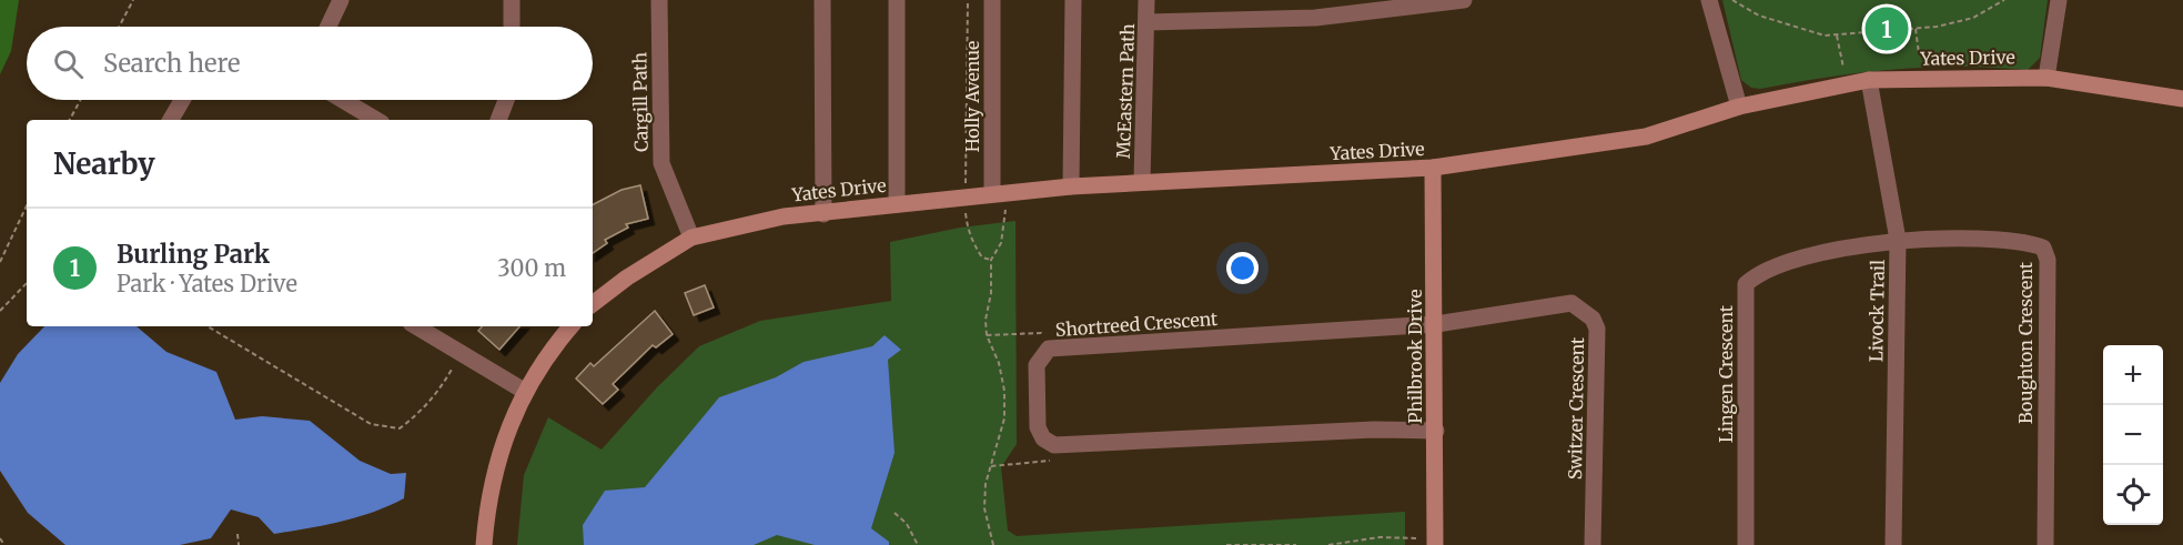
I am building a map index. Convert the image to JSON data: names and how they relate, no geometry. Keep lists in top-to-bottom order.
{
  "streets": {
    "street": [
      "Yates Drive",
      "McEastern Path",
      "Holly Avenue",
      "Cargill Path",
      "Livock Trail",
      "Shortreed Crescent",
      "Boughton Crescent",
      "Philbrook Drive",
      "Lingen Crescent",
      "Switzer Crescent"
    ]
  },
  "crossings": [
    ["Yates Drive", "McEastern Path"],
    ["Yates Drive", "Holly Avenue"],
    ["Yates Drive", "Cargill Path"],
    ["Yates Drive", "Livock Trail"],
    ["Yates Drive", "Philbrook Drive"],
    ["Livock Trail", "Boughton Crescent"],
    ["Livock Trail", "Lingen Crescent"],
    ["Shortreed Crescent", "Philbrook Drive"],
    ["Shortreed Crescent", "Switzer Crescent"],
    ["Boughton Crescent", "Lingen Crescent"],
    ["Philbrook Drive", "Switzer Crescent"]
  ],
  "page": {
    "pins": "1",
    "search": "Search here",
    "heading": "Nearby",
    "list": [
      {
        "mark": "1",
        "name": "Burling Park",
        "note": "Park · Yates Drive",
        "value": "300 m"
      }
    ],
    "map_buttons": ["+", "−"]
  }
}
